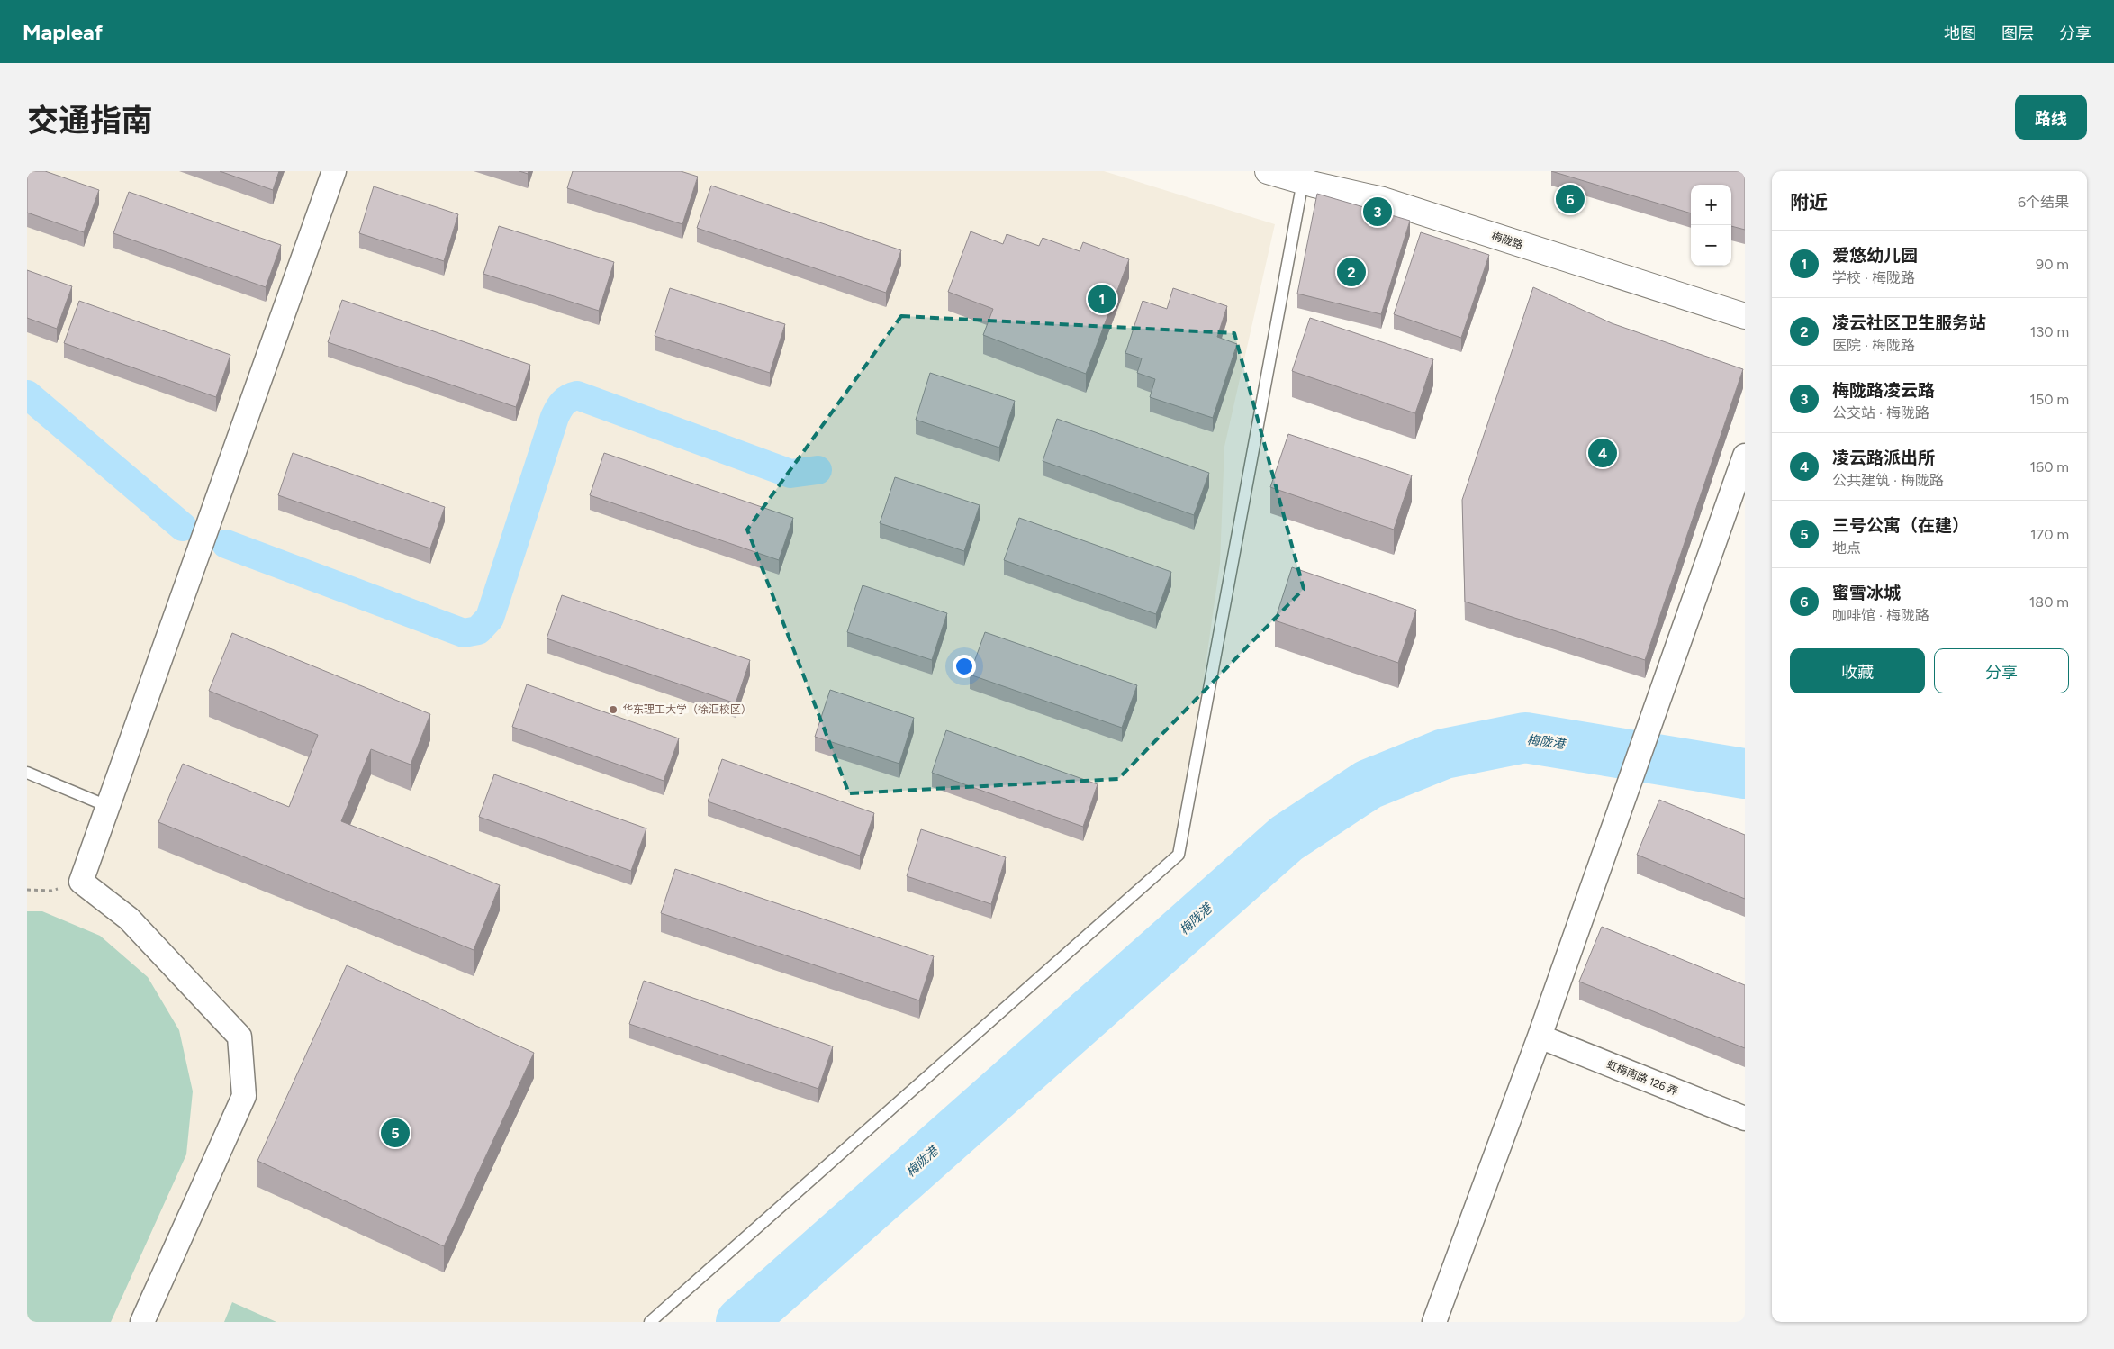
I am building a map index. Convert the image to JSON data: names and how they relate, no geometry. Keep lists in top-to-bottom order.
{
  "streets": {
    "street": ["梅陇路", "虹梅南路 126 弄"]
  },
  "water": ["梅陇港"],
  "places": ["华东理工大学（徐汇校区）"],
  "page": {
    "header": "Mapleaf",
    "nav": ["地图", "图层", "分享"],
    "title": "交通指南",
    "buttons": [
      "路线",
      ["收藏", "分享"]
    ],
    "heading": ["附近", "6个结果"],
    "pins": [
      "6",
      "3",
      "2",
      "1",
      "4",
      "5"
    ],
    "map_buttons": ["+", "−"],
    "list": [
      {
        "mark": "1",
        "name": "爱悠幼儿园",
        "note": "学校 · 梅陇路",
        "value": "90 m"
      },
      {
        "mark": "2",
        "name": "凌云社区卫生服务站",
        "note": "医院 · 梅陇路",
        "value": "130 m"
      },
      {
        "mark": "3",
        "name": "梅陇路凌云路",
        "note": "公交站 · 梅陇路",
        "value": "150 m"
      },
      {
        "mark": "4",
        "name": "凌云路派出所",
        "note": "公共建筑 · 梅陇路",
        "value": "160 m"
      },
      {
        "mark": "5",
        "name": "三号公寓（在建）",
        "note": "地点",
        "value": "170 m"
      },
      {
        "mark": "6",
        "name": "蜜雪冰城",
        "note": "咖啡馆 · 梅陇路",
        "value": "180 m"
      }
    ]
  }
}
